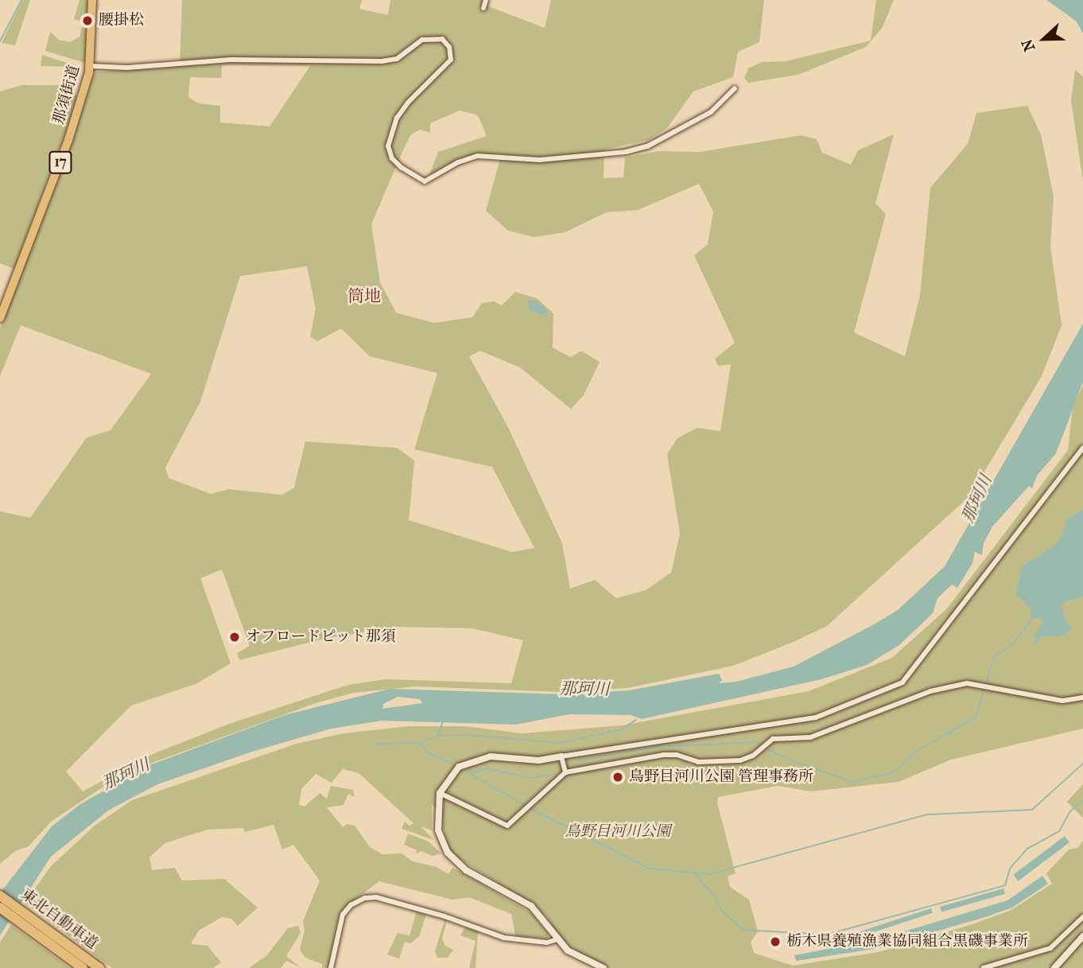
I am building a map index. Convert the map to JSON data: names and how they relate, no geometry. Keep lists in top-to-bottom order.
{
  "streets": {
    "highway": ["東北自動車道"],
    "main road": ["那須街道", "17"]
  },
  "districts": ["筒地"],
  "water": ["那珂川"],
  "parks": ["鳥野目河川公園"],
  "places": [
    "腰掛松",
    "オフロードピット那須",
    "鳥野目河川公園 管理事務所",
    "栃木県養殖漁業協同組合黒磯事業所"
  ],
  "north": "left"
}
